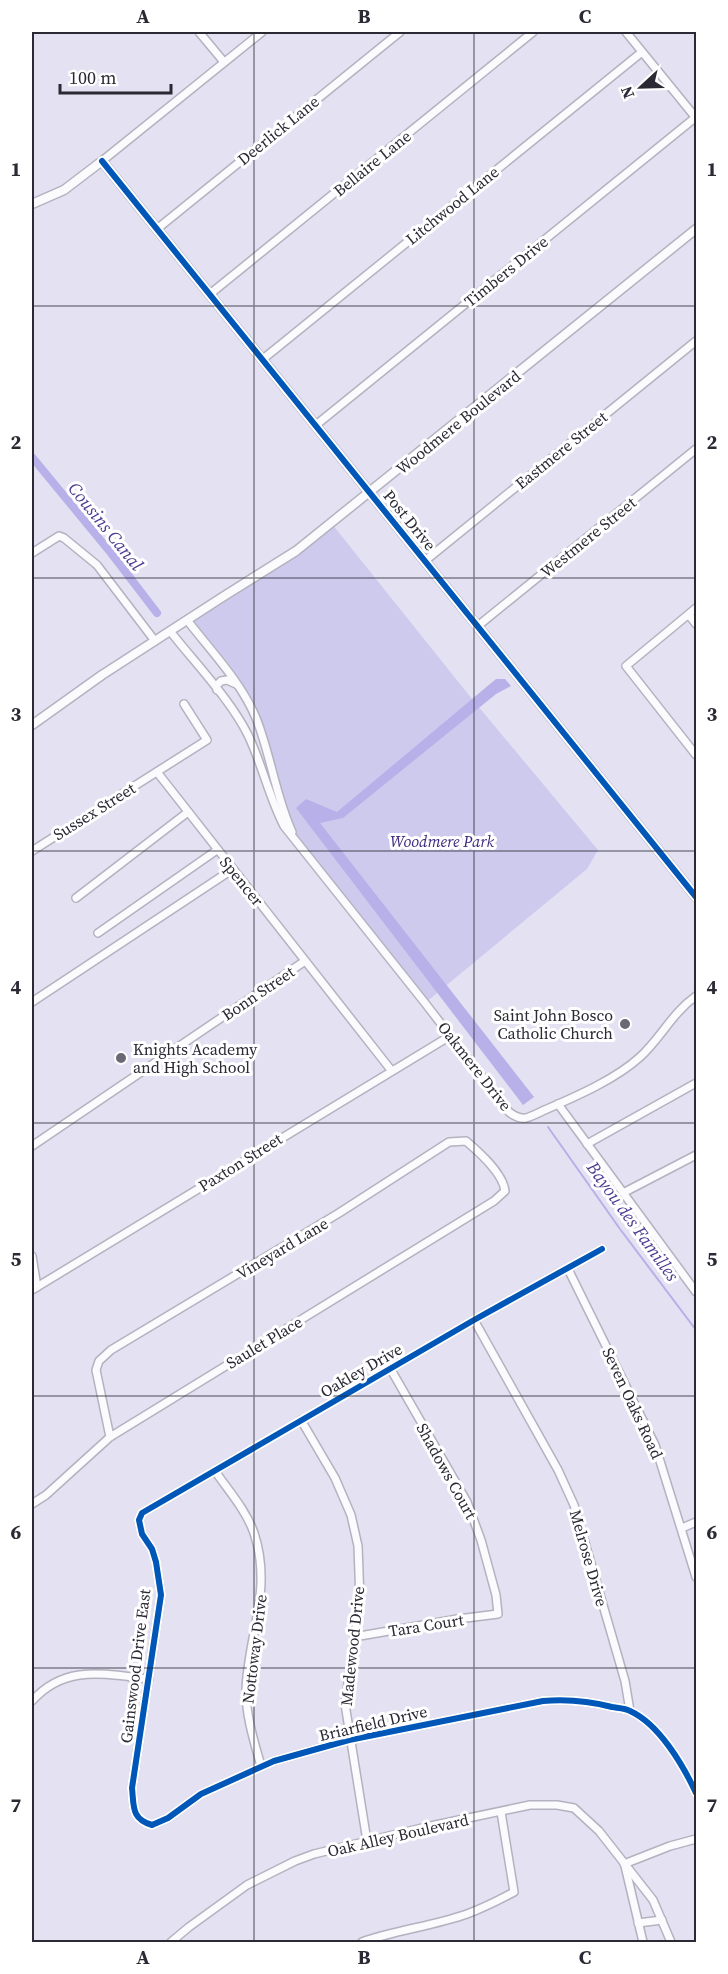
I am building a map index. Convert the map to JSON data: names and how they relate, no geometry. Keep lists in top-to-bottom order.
{
  "streets": {
    "street": [
      "Deerlick Lane",
      "Bellaire Lane",
      "Litchwood Lane",
      "Timbers Drive",
      "Woodmere Boulevard",
      "Eastmere Street",
      "Post Drive",
      "Westmere Street",
      "Sussex Street",
      "Spencer",
      "Bonn Street",
      "Oakmere Drive",
      "Paxton Street",
      "Vineyard Lane",
      "Saulet Place",
      "Oakley Drive",
      "Seven Oaks Road",
      "Shadows Court",
      "Melrose Drive",
      "Tara Court",
      "Madewood Drive",
      "Nottoway Drive",
      "Gainswood Drive East",
      "Briarfield Drive",
      "Oak Alley Boulevard"
    ]
  },
  "crossings": [
    ["Deerlick Lane", "Post Drive"],
    ["Bellaire Lane", "Post Drive"],
    ["Litchwood Lane", "Post Drive"],
    ["Timbers Drive", "Post Drive"],
    ["Woodmere Boulevard", "Post Drive"],
    ["Woodmere Boulevard", "Oakmere Drive"],
    ["Eastmere Street", "Post Drive"],
    ["Post Drive", "Westmere Street"],
    ["Sussex Street", "Spencer"],
    ["Spencer", "Bonn Street"],
    ["Spencer", "Paxton Street"],
    ["Oakmere Drive", "Paxton Street"],
    ["Vineyard Lane", "Saulet Place"],
    ["Oakley Drive", "Seven Oaks Road"],
    ["Oakley Drive", "Shadows Court"],
    ["Oakley Drive", "Melrose Drive"],
    ["Oakley Drive", "Madewood Drive"],
    ["Oakley Drive", "Nottoway Drive"],
    ["Oakley Drive", "Gainswood Drive East"],
    ["Shadows Court", "Tara Court"],
    ["Melrose Drive", "Briarfield Drive"],
    ["Tara Court", "Madewood Drive"],
    ["Madewood Drive", "Briarfield Drive"],
    ["Madewood Drive", "Oak Alley Boulevard"],
    ["Nottoway Drive", "Briarfield Drive"],
    ["Gainswood Drive East", "Briarfield Drive"]
  ],
  "water": ["Cousins Canal", "Bayou des Familles"],
  "parks": ["Woodmere Park"],
  "places": ["Saint John Bosco Catholic Church", "Knights Academy and High School"],
  "scale_bar": "100 m",
  "north": "left",
  "grid": {
    "columns": ["A", "B", "C"],
    "rows": [
      "1",
      "2",
      "3",
      "4",
      "5",
      "6",
      "7"
    ]
  }
}
